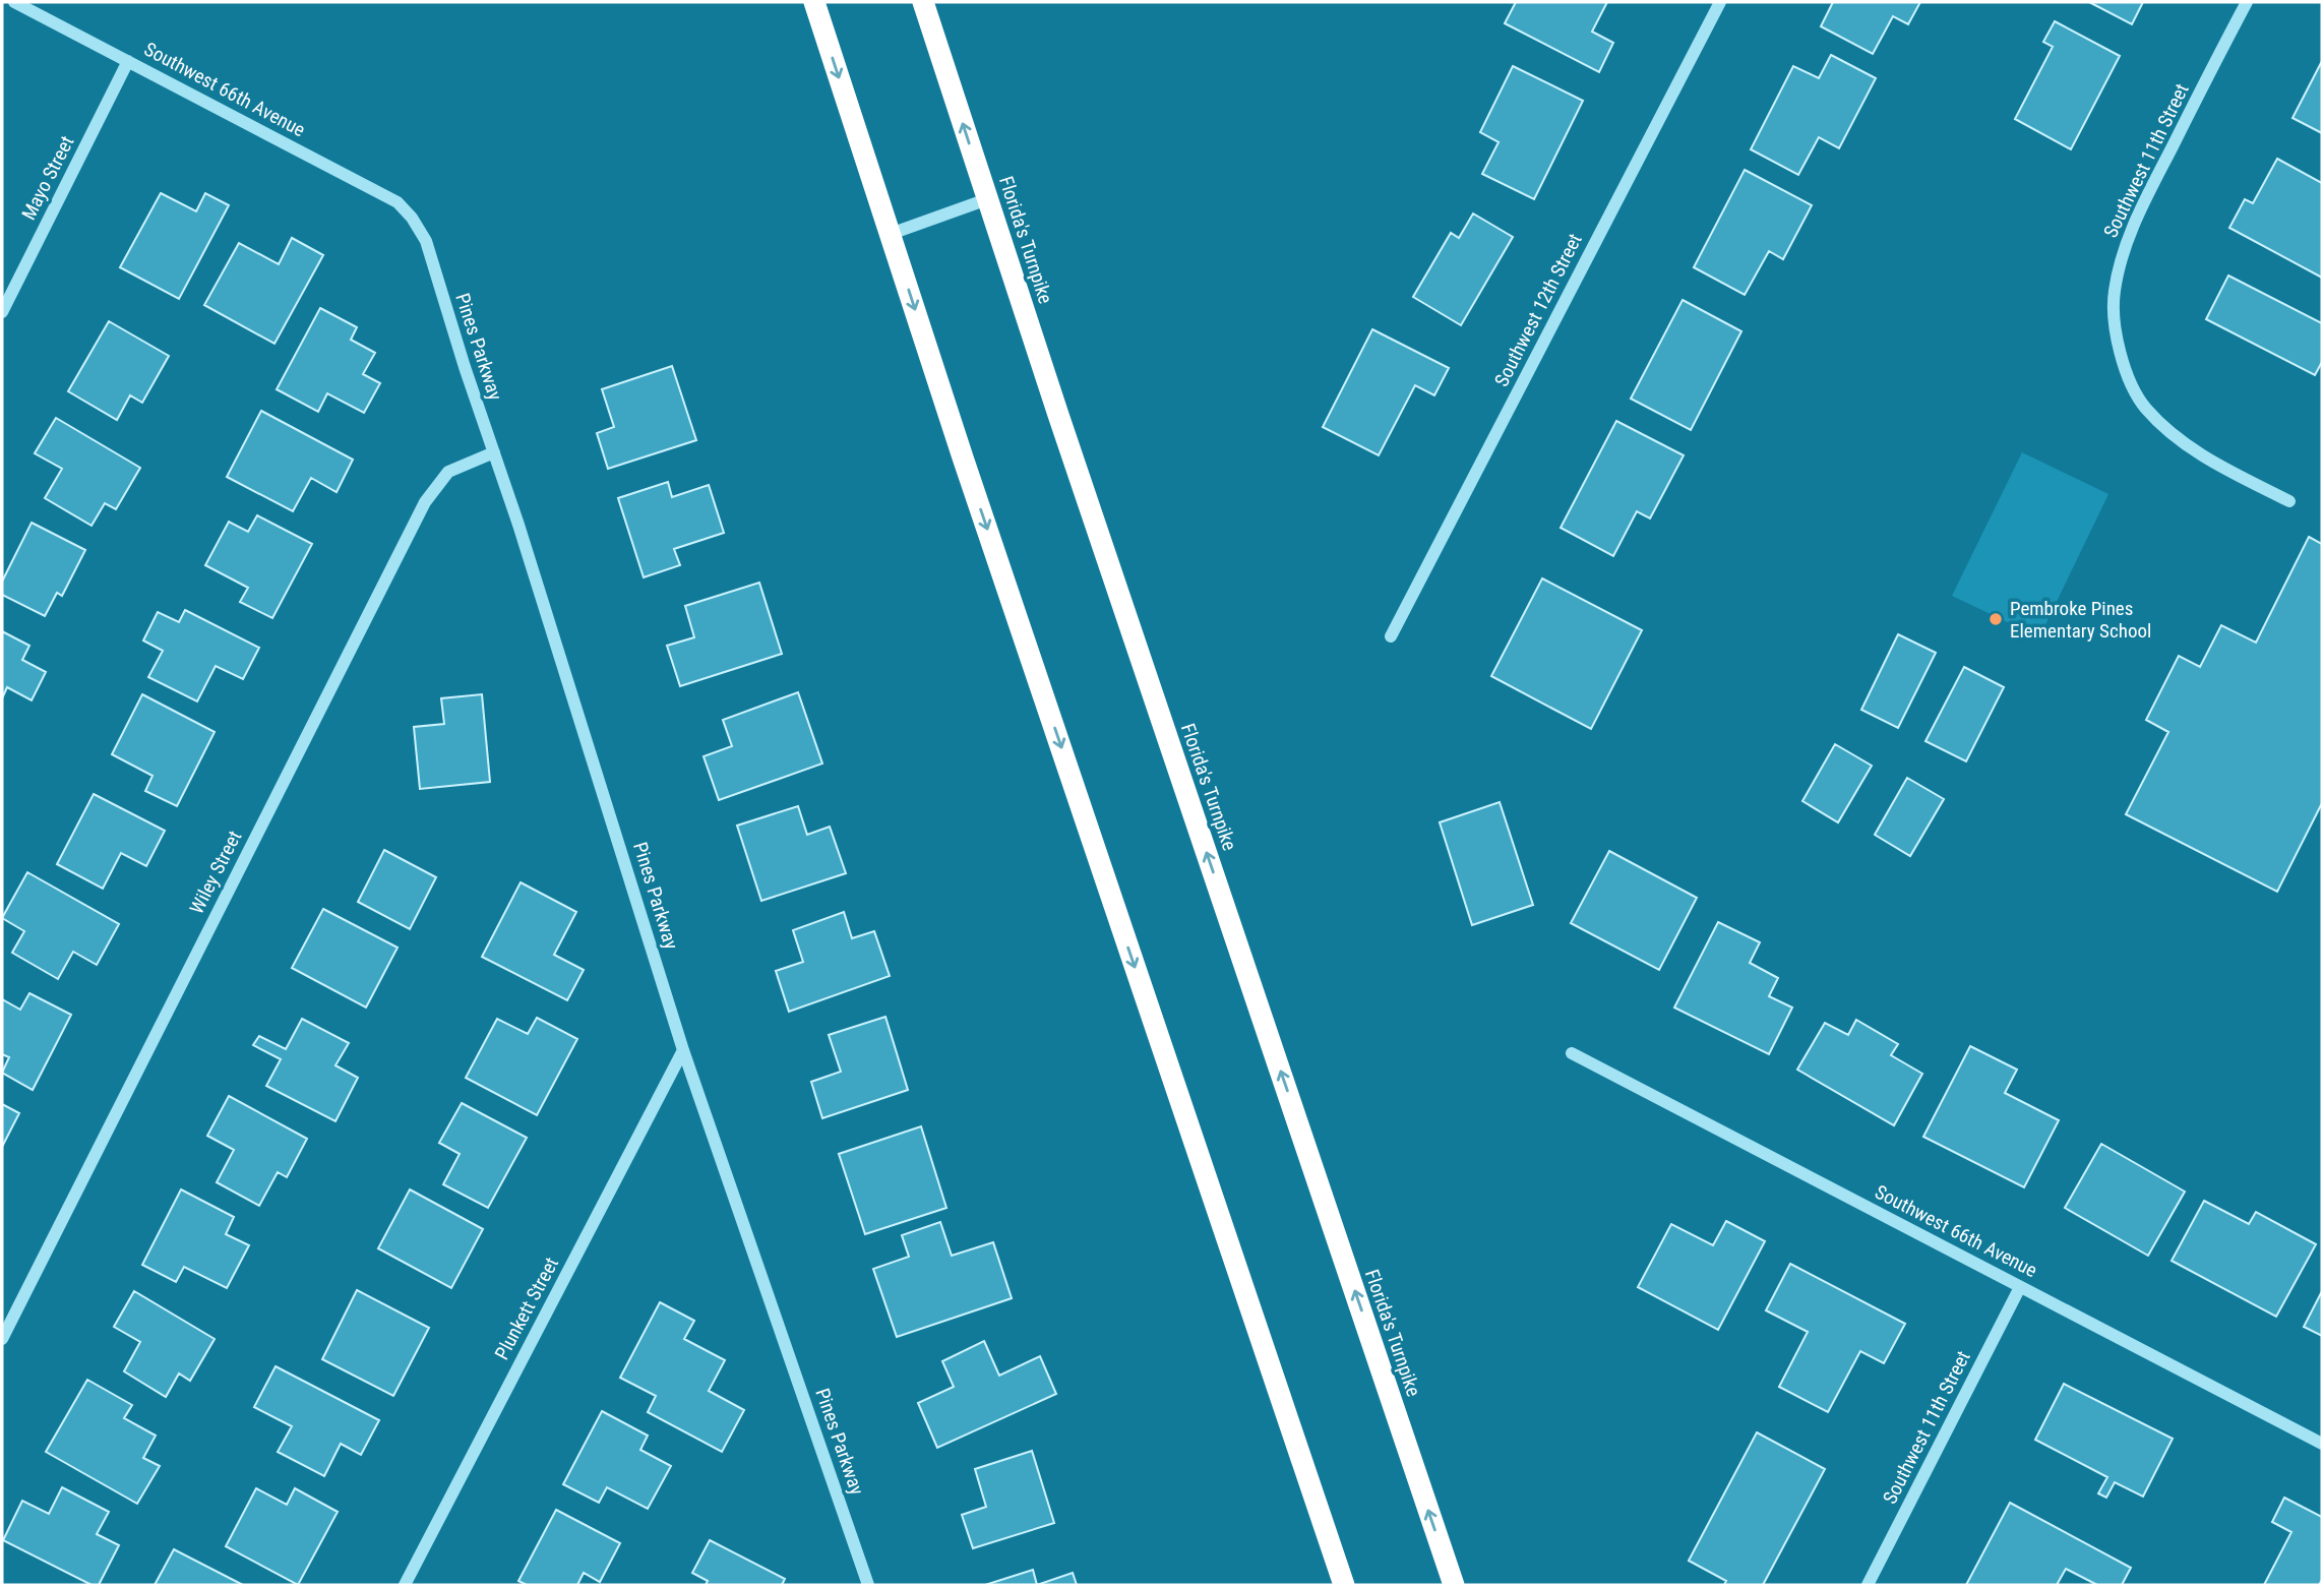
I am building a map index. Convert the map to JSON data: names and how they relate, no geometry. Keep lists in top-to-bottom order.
{
  "streets": {
    "highway": ["Florida's Turnpike"],
    "street": [
      "Southwest 66th Avenue",
      "Southwest 11th Street",
      "Mayo Street",
      "Southwest 12th Street",
      "Pines Parkway",
      "Wiley Street",
      "Plunkett Street"
    ]
  },
  "crossings": [
    ["Southwest 66th Avenue", "Southwest 11th Street"],
    ["Southwest 66th Avenue", "Mayo Street"],
    ["Southwest 66th Avenue", "Pines Parkway"],
    ["Pines Parkway", "Wiley Street"],
    ["Pines Parkway", "Plunkett Street"]
  ],
  "places": ["Pembroke Pines Elementary School"]
}
